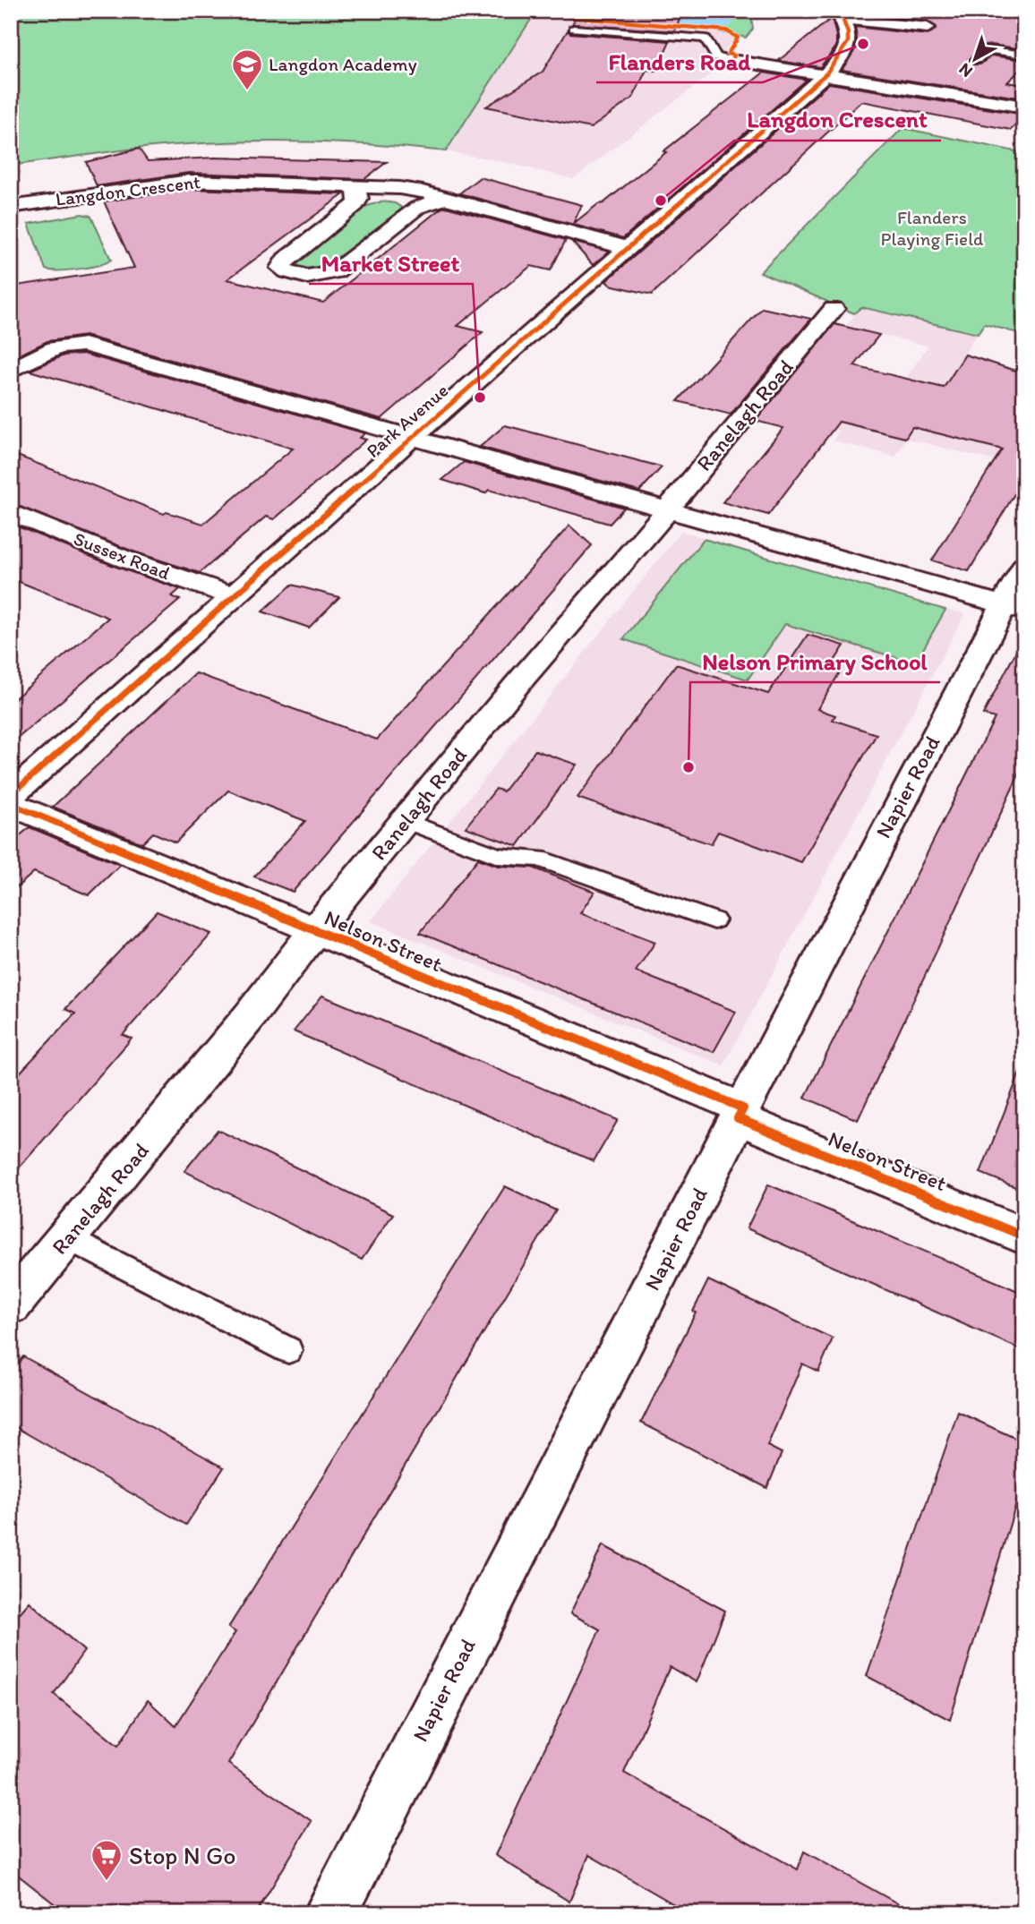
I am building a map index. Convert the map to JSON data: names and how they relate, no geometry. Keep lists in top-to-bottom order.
{
  "streets": {
    "street": [
      "Langdon Crescent",
      "Ranelagh Road",
      "Park Avenue",
      "Sussex Road",
      "Napier Road",
      "Nelson Street"
    ]
  },
  "crossings": [
    ["Langdon Crescent", "Park Avenue"],
    ["Ranelagh Road", "Nelson Street"],
    ["Park Avenue", "Sussex Road"],
    ["Park Avenue", "Nelson Street"],
    ["Napier Road", "Nelson Street"]
  ],
  "parks": ["Flanders Playing Field"],
  "places": {
    "other": [
      "Flanders Road",
      "Langdon Crescent",
      "Market Street",
      "Nelson Primary School"
    ],
    "school or university": ["Langdon Academy"],
    "supermarket": ["Stop N Go"]
  },
  "north": "bottom left"
}
